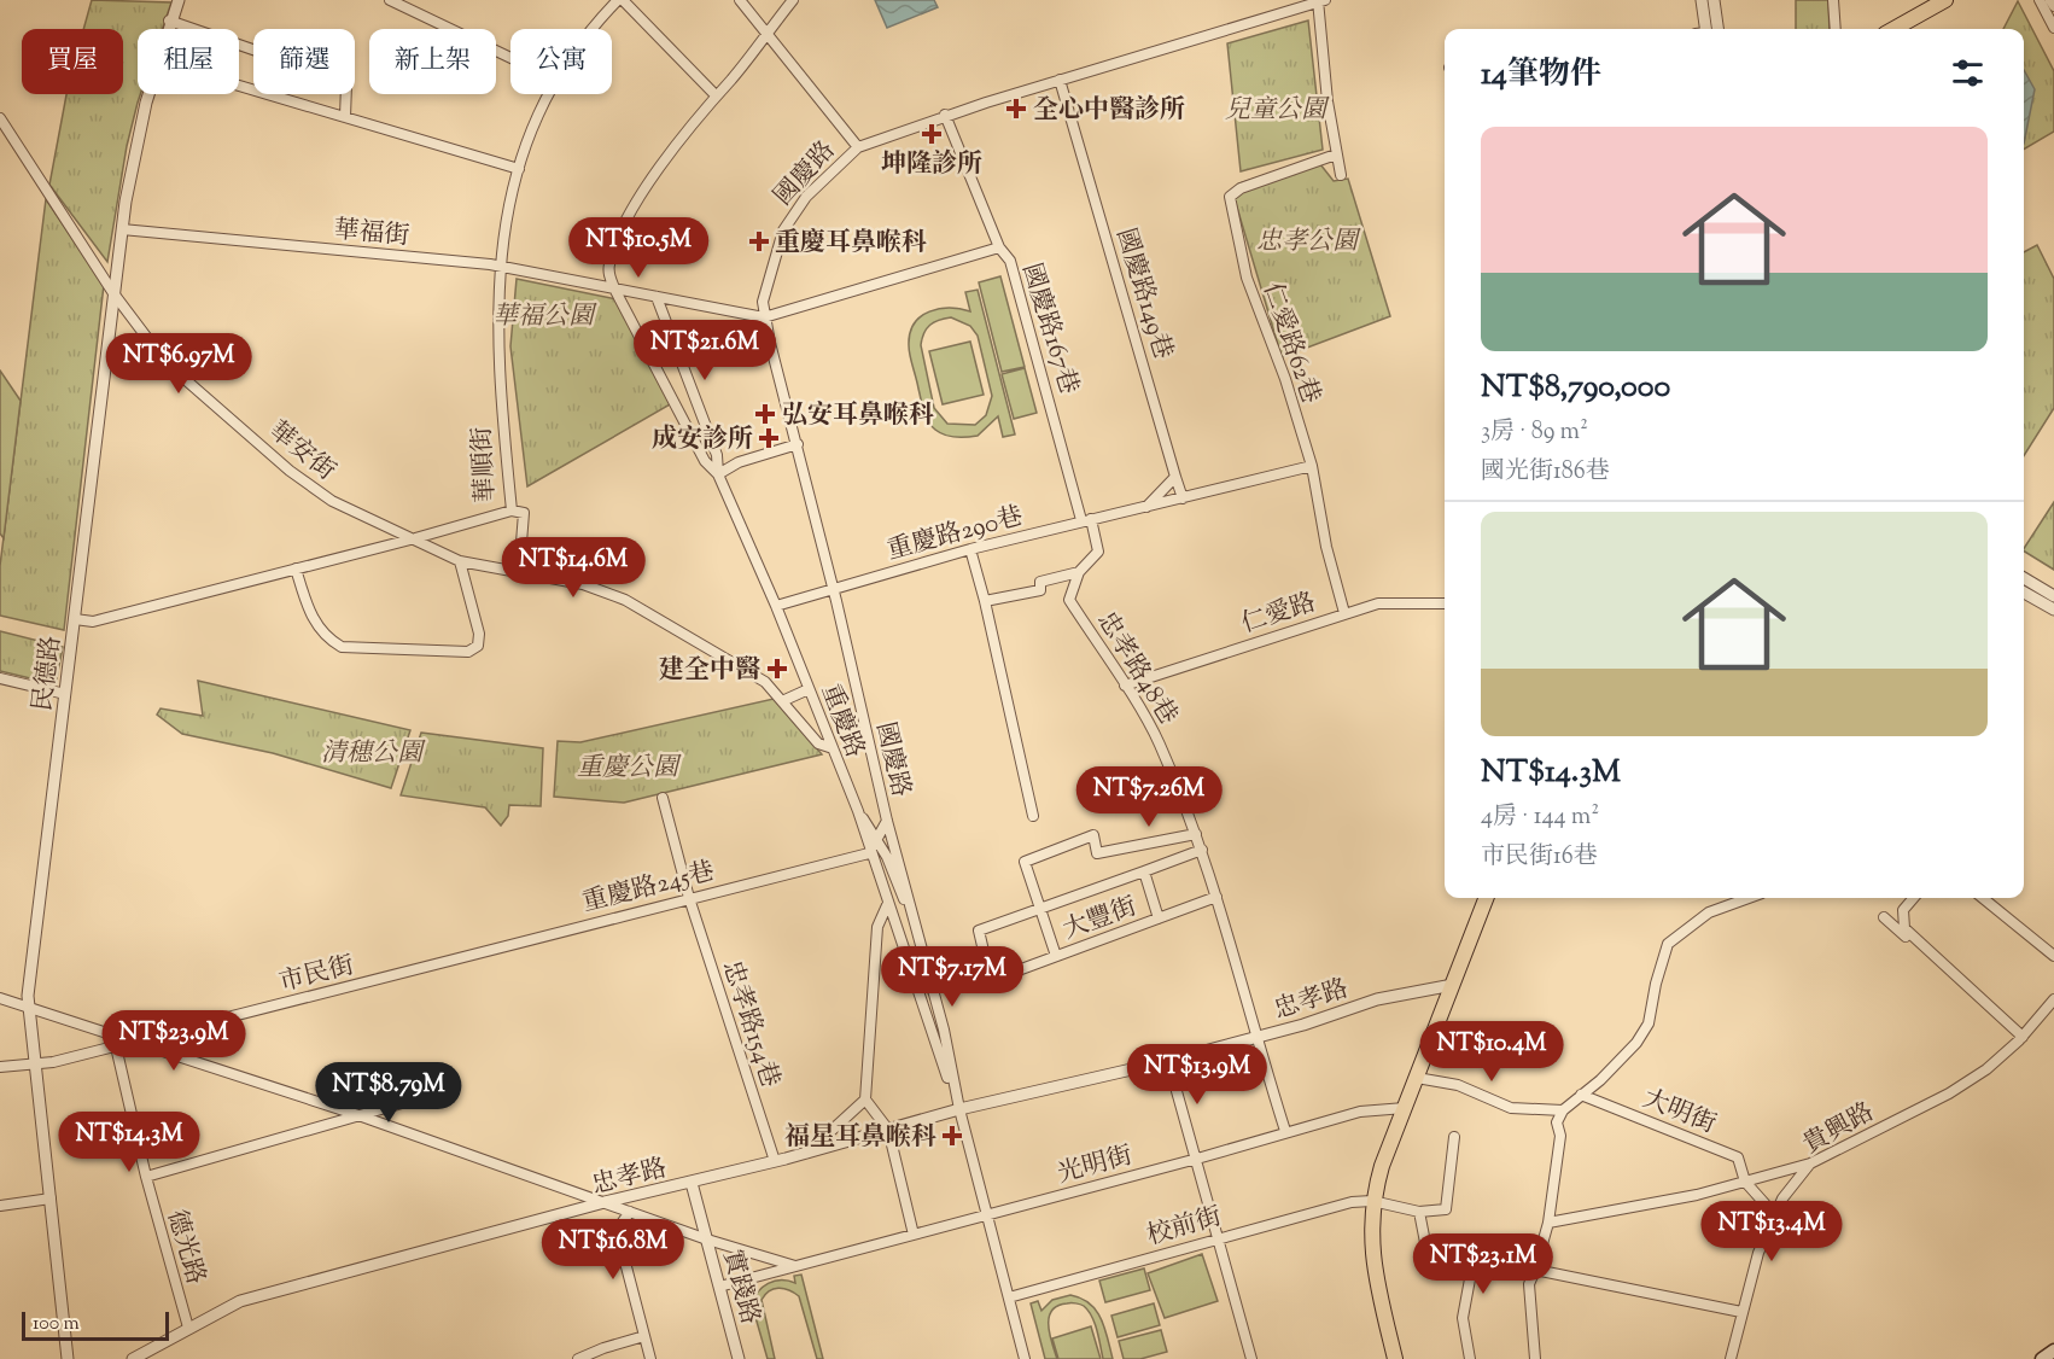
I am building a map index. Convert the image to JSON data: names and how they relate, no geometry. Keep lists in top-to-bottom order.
{
  "streets": {
    "street": [
      "國慶路",
      "華福街",
      "國慶路149巷",
      "國慶路167巷",
      "仁愛路62巷",
      "華安街",
      "華順街",
      "重慶路290巷",
      "仁愛路",
      "忠孝路48巷",
      "民德路",
      "重慶路",
      "重慶路245巷",
      "大豐街",
      "市民街",
      "忠孝路",
      "忠孝路154巷",
      "大明街",
      "貴興路",
      "光明街",
      "校前街",
      "德光路",
      "實踐路"
    ]
  },
  "crossings": [
    ["國慶路", "國慶路149巷"],
    ["國慶路", "國慶路167巷"],
    ["國慶路", "重慶路290巷"],
    ["國慶路", "重慶路"],
    ["華福街", "華順街"],
    ["華福街", "民德路"],
    ["華福街", "重慶路"],
    ["國慶路149巷", "重慶路290巷"],
    ["國慶路167巷", "重慶路290巷"],
    ["國慶路167巷", "忠孝路48巷"],
    ["仁愛路62巷", "重慶路290巷"],
    ["仁愛路62巷", "仁愛路"],
    ["華安街", "華順街"],
    ["華安街", "民德路"],
    ["華安街", "重慶路"],
    ["華順街", "民德路"],
    ["重慶路290巷", "重慶路"],
    ["仁愛路", "忠孝路48巷"],
    ["忠孝路48巷", "大豐街"],
    ["忠孝路48巷", "忠孝路"],
    ["忠孝路48巷", "光明街"],
    ["民德路", "市民街"],
    ["重慶路", "重慶路245巷"],
    ["重慶路", "大豐街"],
    ["重慶路", "忠孝路"],
    ["重慶路", "光明街"],
    ["重慶路", "校前街"],
    ["重慶路245巷", "市民街"],
    ["重慶路245巷", "忠孝路154巷"],
    ["市民街", "德光路"],
    ["忠孝路", "忠孝路154巷"],
    ["忠孝路", "德光路"],
    ["忠孝路", "實踐路"],
    ["光明街", "實踐路"]
  ],
  "parks": [
    "兒童公園",
    "忠孝公園",
    "華福公園",
    "清穗公園",
    "重慶公園"
  ],
  "places": {
    "health": [
      "全心中醫診所",
      "坤隆診所",
      "重慶耳鼻喉科",
      "弘安耳鼻喉科",
      "成安診所",
      "建全中醫",
      "福星耳鼻喉科"
    ]
  },
  "scale_bar": "100 m",
  "page": {
    "chip": [
      "買屋",
      "租屋",
      "篩選",
      "新上架",
      "公寓"
    ],
    "heading": "14筆物件",
    "list": [
      {
        "name": "NT$8,790,000",
        "note": "3房 · 89 m² · 國光街186巷"
      },
      {
        "name": "NT$14.3M",
        "note": "4房 · 144 m² · 市民街16巷"
      }
    ],
    "price": [
      "NT$10.5M",
      "NT$21.6M",
      "NT$6.97M",
      "NT$14.6M",
      "NT$7.26M",
      "NT$7.17M",
      "NT$23.9M",
      "NT$10.4M",
      "NT$13.9M",
      "NT$8.79M",
      "NT$14.3M",
      "NT$13.4M",
      "NT$16.8M",
      "NT$23.1M"
    ],
    "scale": "100 m"
  }
}
